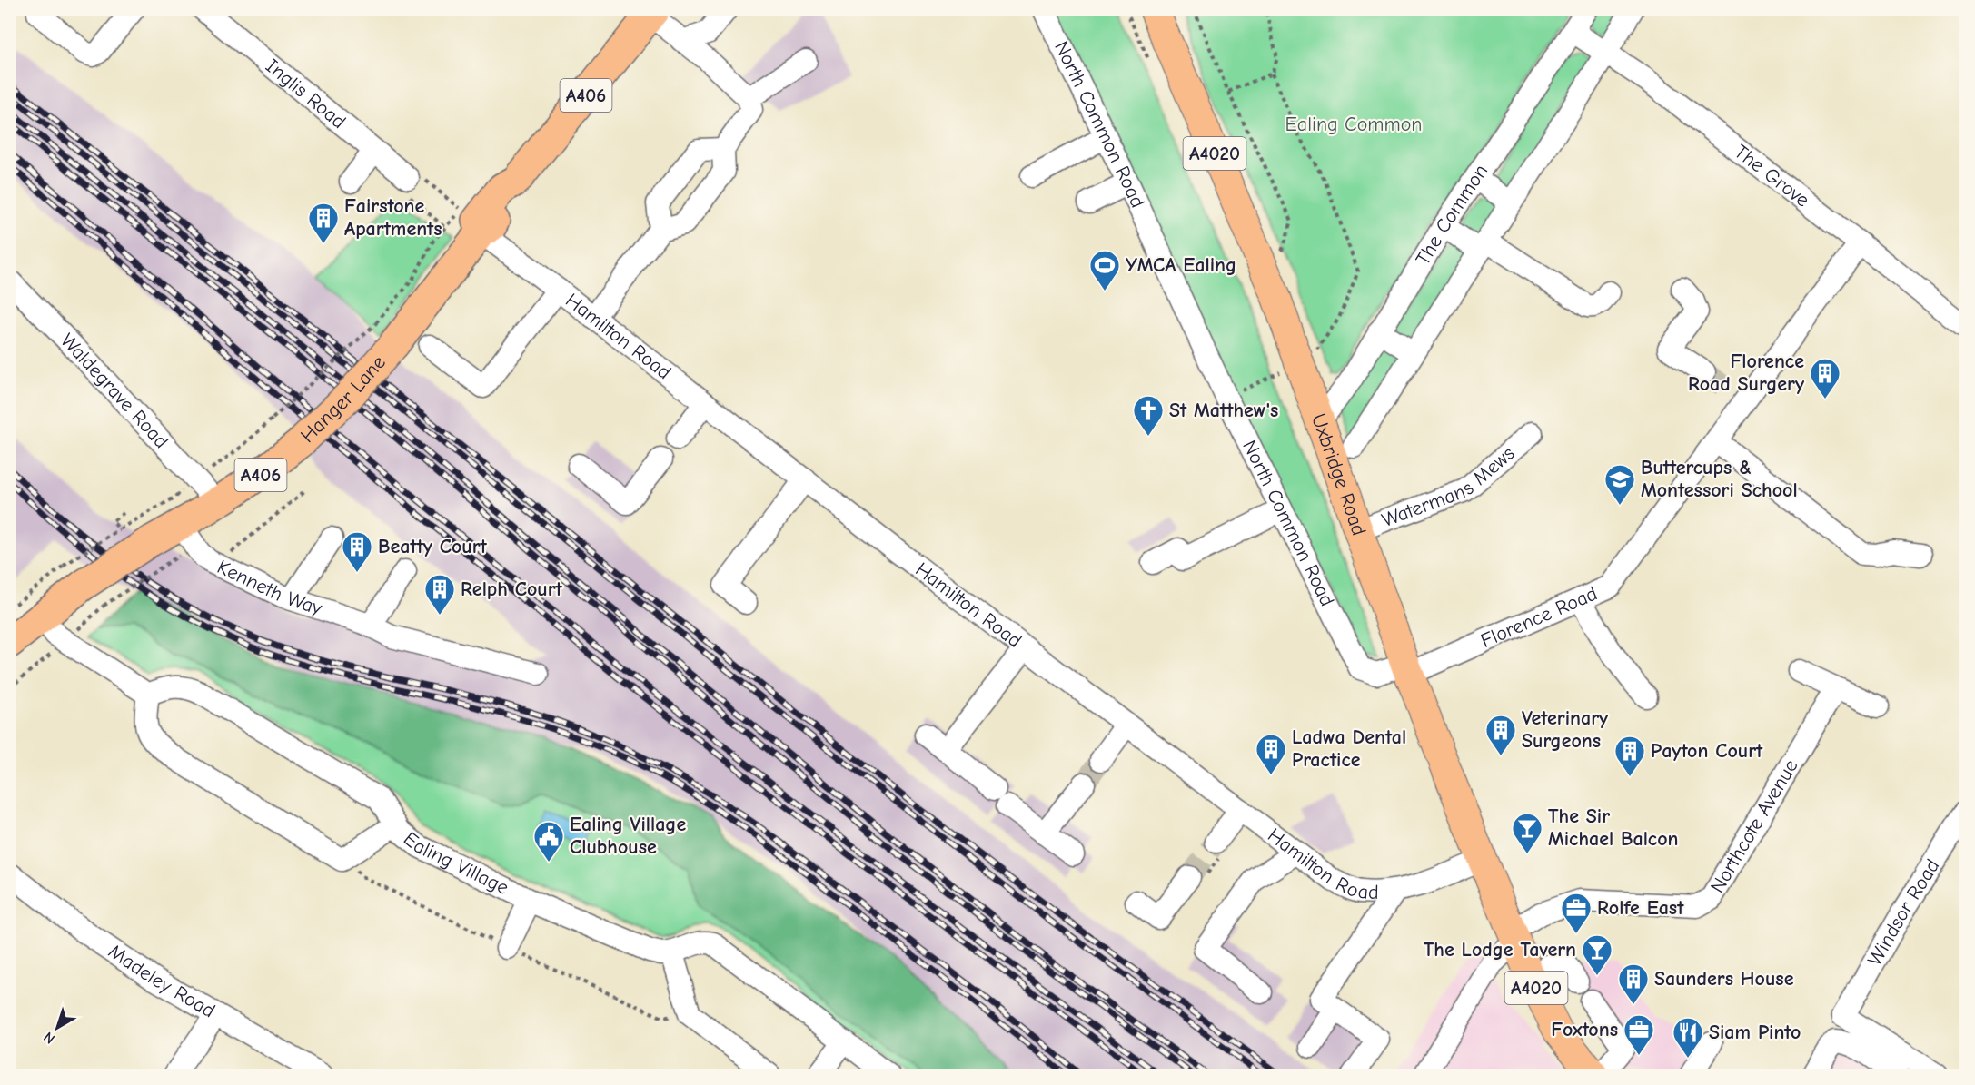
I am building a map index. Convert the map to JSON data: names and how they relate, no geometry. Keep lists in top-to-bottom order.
{
  "streets": {
    "highway": ["A406", "Hanger Lane"],
    "main road": ["A4020", "Uxbridge Road"],
    "street": [
      "Inglis Road",
      "North Common Road",
      "The Grove",
      "The Common",
      "Hamilton Road",
      "Waldegrave Road",
      "Watermans Mews",
      "Kenneth Way",
      "Florence Road",
      "Northcote Avenue",
      "Ealing Village",
      "Windsor Road",
      "Madeley Road"
    ]
  },
  "crossings": [
    ["North Common Road", "Uxbridge Road"],
    ["North Common Road", "Florence Road"],
    ["A4020", "Uxbridge Road"],
    ["A4020", "Northcote Avenue"],
    ["The Grove", "The Common"],
    ["The Grove", "Florence Road"],
    ["The Common", "Uxbridge Road"],
    ["Hamilton Road", "Hanger Lane"],
    ["Hamilton Road", "Uxbridge Road"],
    ["Waldegrave Road", "Hanger Lane"],
    ["Hanger Lane", "Kenneth Way"],
    ["Uxbridge Road", "Watermans Mews"],
    ["Uxbridge Road", "Florence Road"],
    ["Uxbridge Road", "Northcote Avenue"]
  ],
  "parks": ["Ealing Common"],
  "places": {
    "building": [
      "Fairstone Apartments",
      "Florence Road Surgery",
      "Beatty Court",
      "Relph Court",
      "Veterinary Surgeons",
      "Ladwa Dental Practice",
      "Payton Court",
      "Saunders House"
    ],
    "sports": ["YMCA Ealing"],
    "church": ["St Matthew's"],
    "school or university": ["Buttercups & Montessori School"],
    "bar": ["The Sir Michael Balcon", "The Lodge Tavern"],
    "public building": ["Ealing Village Clubhouse"],
    "office": ["Rolfe East", "Foxtons"],
    "restaurant": ["Siam Pinto"]
  },
  "north": "bottom left"
}
